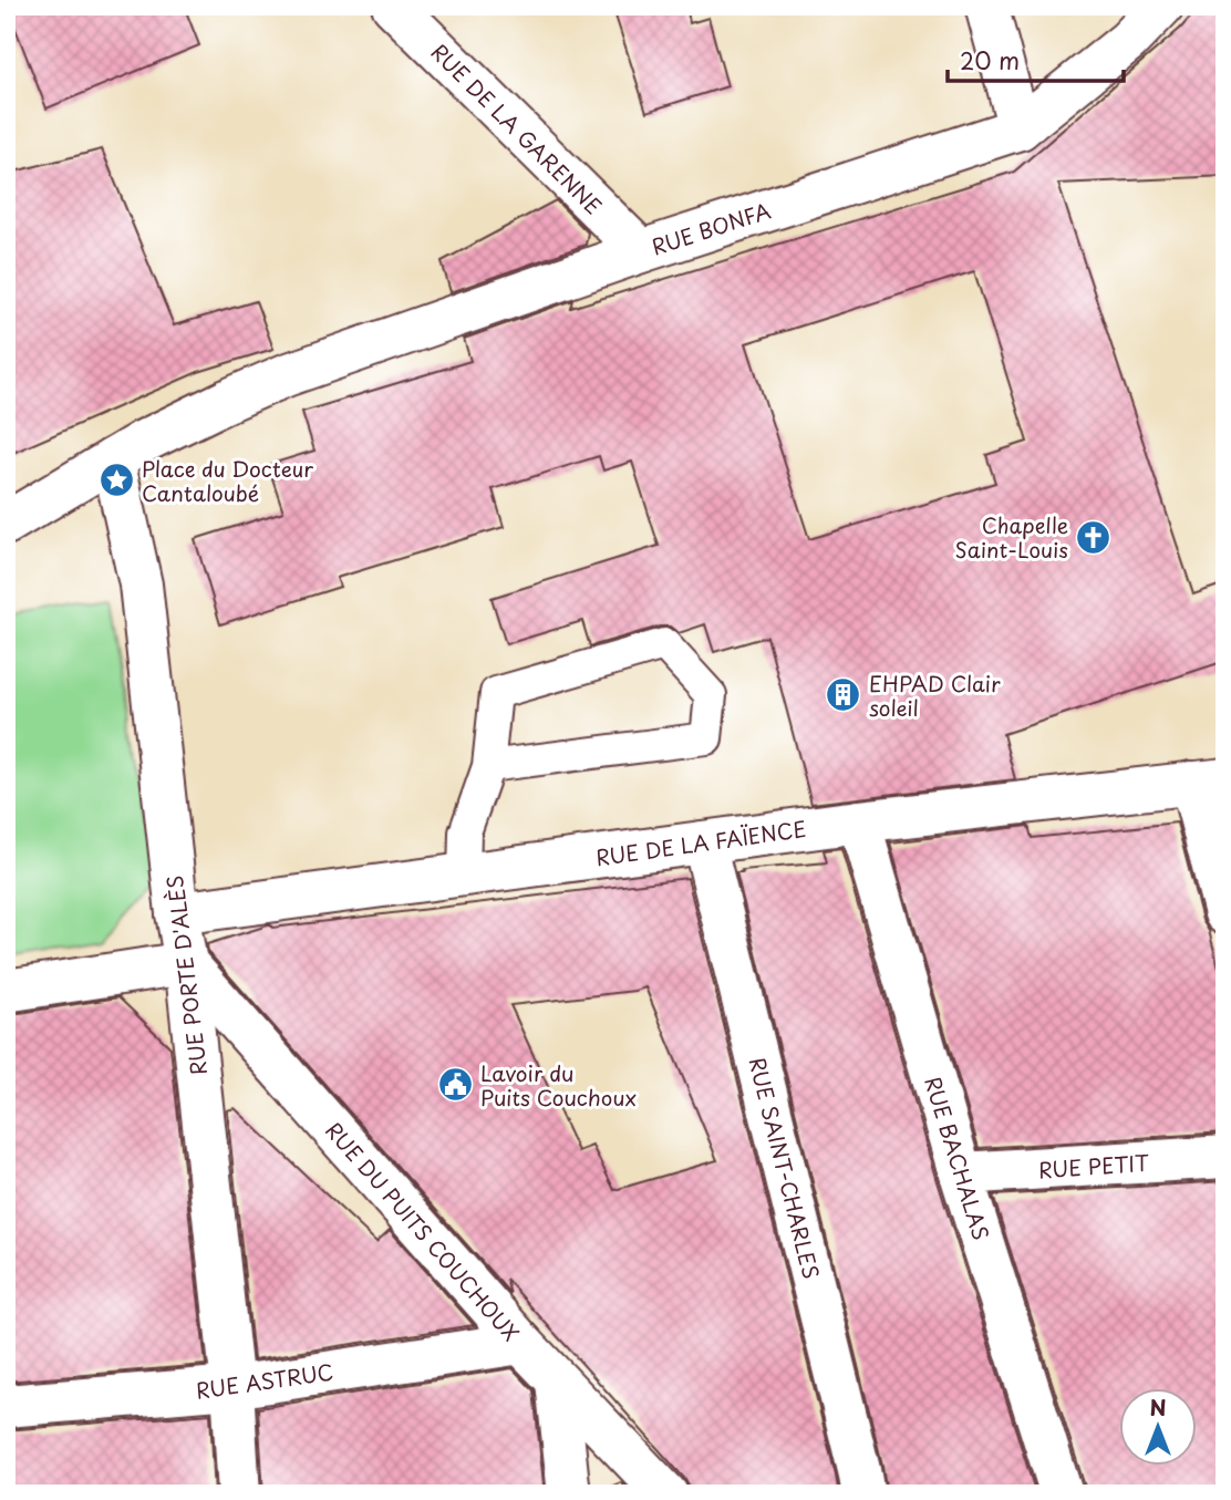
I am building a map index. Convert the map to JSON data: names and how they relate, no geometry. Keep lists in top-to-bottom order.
{
  "streets": {
    "street": [
      "RUE DE LA GARENNE",
      "RUE BONFA",
      "RUE DE LA FAÏENCE",
      "RUE PORTE D'ALÈS",
      "RUE BACHALAS",
      "RUE PETIT",
      "RUE SAINT-CHARLES",
      "RUE DU PUITS COUCHOUX",
      "RUE ASTRUC"
    ]
  },
  "crossings": [
    ["RUE DE LA GARENNE", "RUE BONFA"],
    ["RUE BONFA", "RUE PORTE D'ALÈS"],
    ["RUE DE LA FAÏENCE", "RUE PORTE D'ALÈS"],
    ["RUE DE LA FAÏENCE", "RUE BACHALAS"],
    ["RUE DE LA FAÏENCE", "RUE SAINT-CHARLES"],
    ["RUE PORTE D'ALÈS", "RUE DU PUITS COUCHOUX"],
    ["RUE PORTE D'ALÈS", "RUE ASTRUC"],
    ["RUE BACHALAS", "RUE PETIT"],
    ["RUE DU PUITS COUCHOUX", "RUE ASTRUC"]
  ],
  "places": {
    "place": ["Place du Docteur Cantaloubé"],
    "church": ["Chapelle Saint-Louis"],
    "building": ["EHPAD Clair soleil"],
    "public building": ["Lavoir du Puits Couchoux"]
  },
  "scale_bar": "20 m",
  "north": "top"
}
